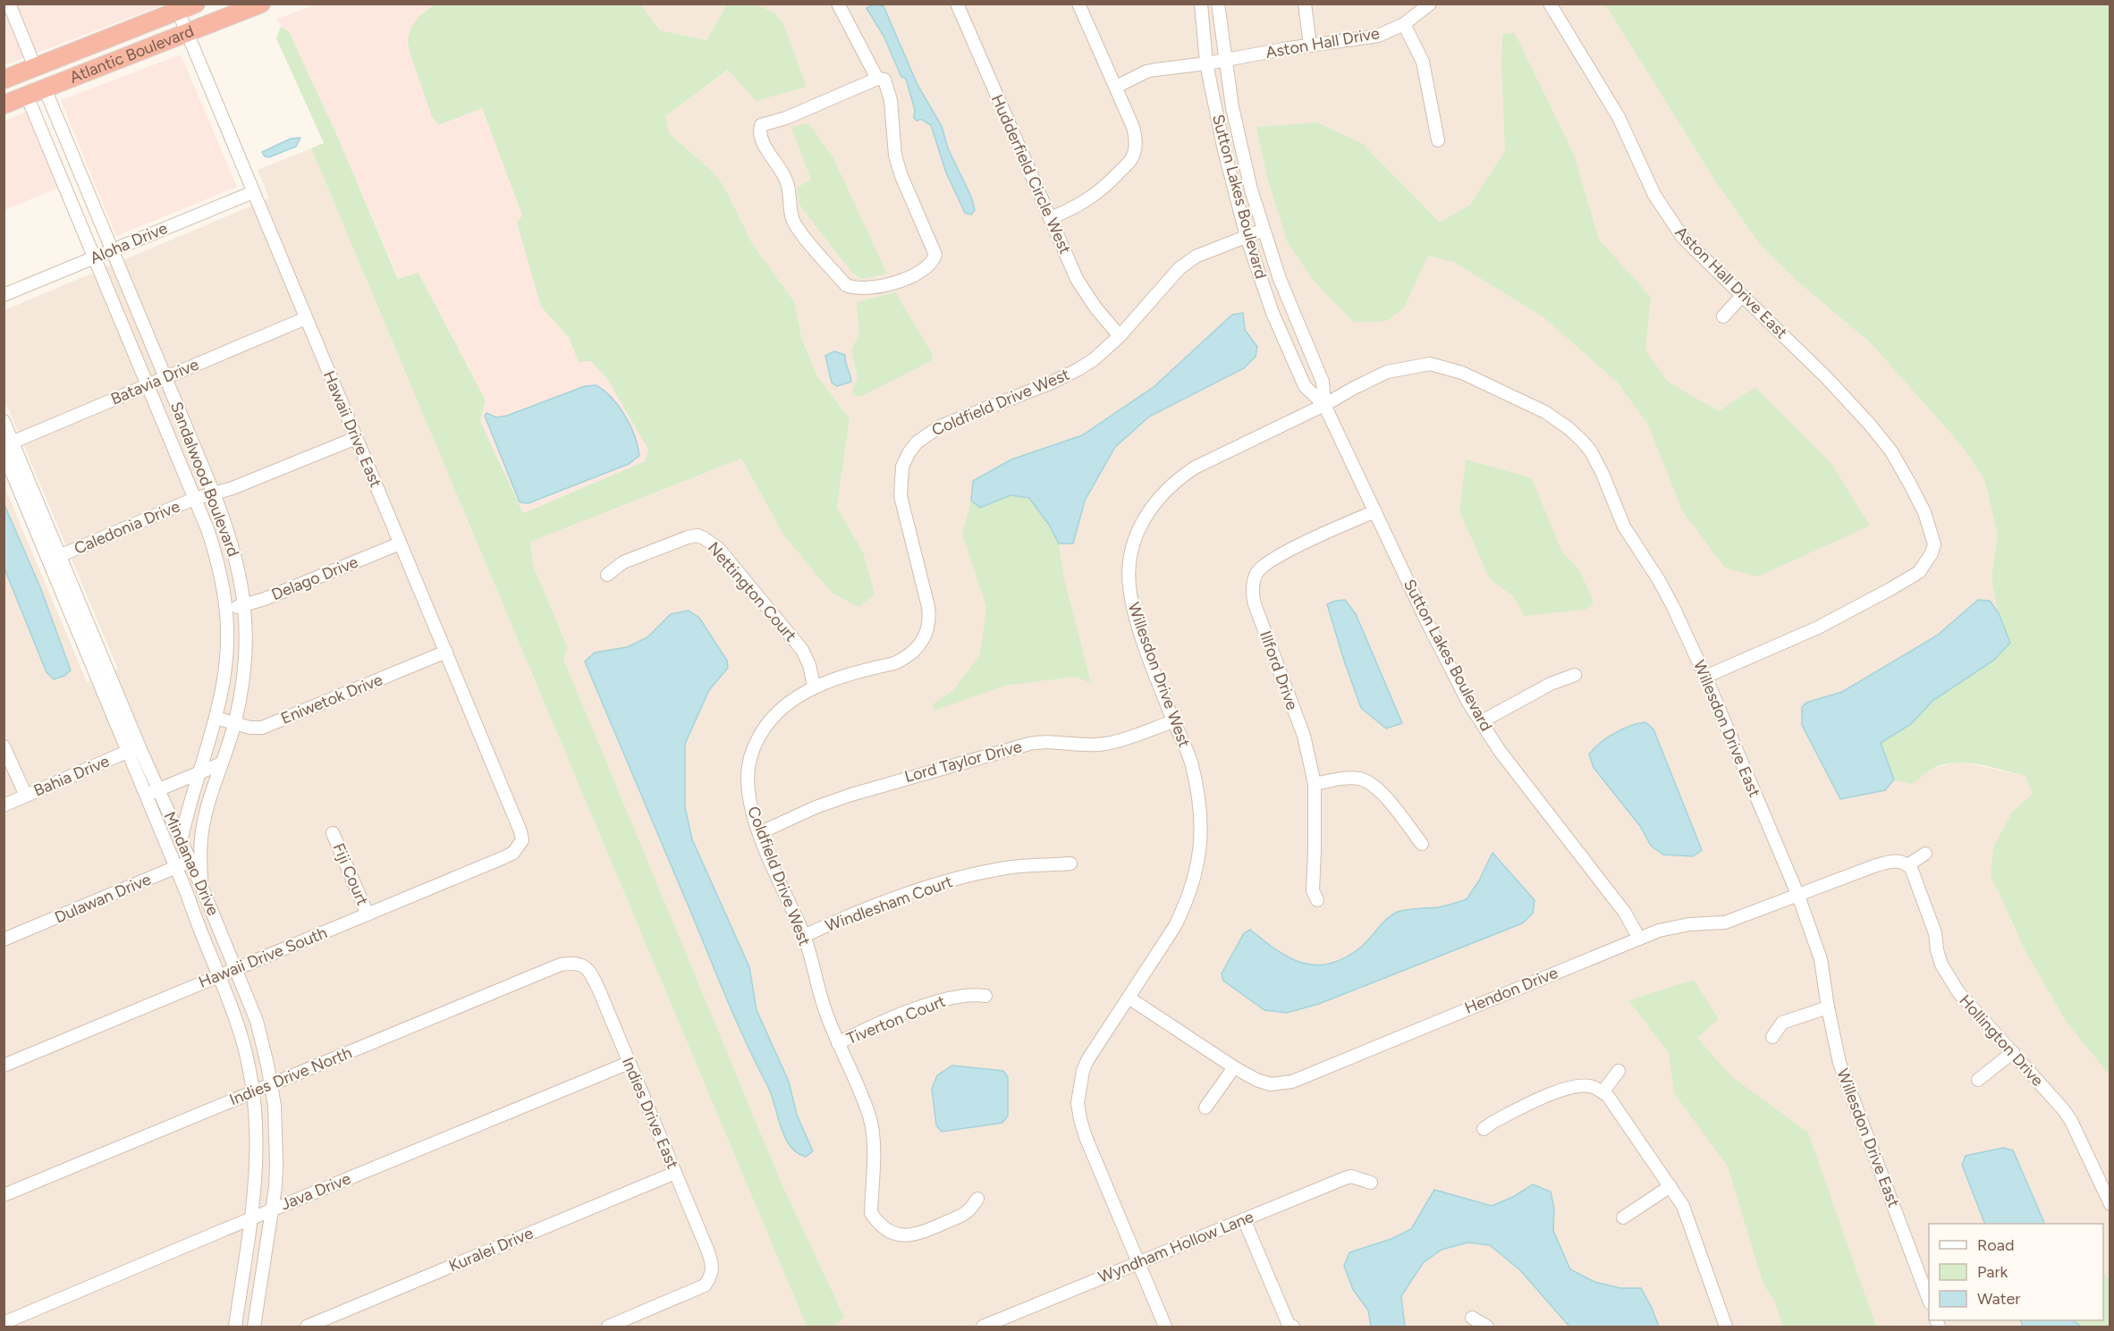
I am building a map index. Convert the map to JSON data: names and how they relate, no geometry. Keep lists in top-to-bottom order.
{
  "streets": {
    "highway": ["Atlantic Boulevard"],
    "street": [
      "Aston Hall Drive",
      "Hudderfield Circle West",
      "Sutton Lakes Boulevard",
      "Aloha Drive",
      "Aston Hall Drive East",
      "Batavia Drive",
      "Coldfield Drive West",
      "Hawaii Drive East",
      "Sandalwood Boulevard",
      "Caledonia Drive",
      "Delago Drive",
      "Nettington Court",
      "Illford Drive",
      "Willesdon Drive West",
      "Eniwetok Drive",
      "Willesdon Drive East",
      "Lord Taylor Drive",
      "Bahia Drive",
      "Mindanao Drive",
      "Fiji Court",
      "Dulawan Drive",
      "Windlesham Court",
      "Hawaii Drive South",
      "Hendon Drive",
      "Tiverton Court",
      "Hollington Drive",
      "Indies Drive North",
      "Indies Drive East",
      "Java Drive",
      "Wyndham Hollow Lane",
      "Kuralei Drive"
    ]
  },
  "crossings": [
    ["Aston Hall Drive", "Sutton Lakes Boulevard"],
    ["Atlantic Boulevard", "Hawaii Drive East"],
    ["Atlantic Boulevard", "Sandalwood Boulevard"],
    ["Hudderfield Circle West", "Coldfield Drive West"],
    ["Sutton Lakes Boulevard", "Coldfield Drive West"],
    ["Sutton Lakes Boulevard", "Illford Drive"],
    ["Sutton Lakes Boulevard", "Willesdon Drive West"],
    ["Sutton Lakes Boulevard", "Willesdon Drive East"],
    ["Sutton Lakes Boulevard", "Hendon Drive"],
    ["Aloha Drive", "Hawaii Drive East"],
    ["Aloha Drive", "Sandalwood Boulevard"],
    ["Aston Hall Drive East", "Willesdon Drive East"],
    ["Batavia Drive", "Hawaii Drive East"],
    ["Batavia Drive", "Sandalwood Boulevard"],
    ["Batavia Drive", "Mindanao Drive"],
    ["Coldfield Drive West", "Nettington Court"],
    ["Coldfield Drive West", "Lord Taylor Drive"],
    ["Coldfield Drive West", "Windlesham Court"],
    ["Coldfield Drive West", "Tiverton Court"],
    ["Hawaii Drive East", "Caledonia Drive"],
    ["Hawaii Drive East", "Delago Drive"],
    ["Hawaii Drive East", "Eniwetok Drive"],
    ["Hawaii Drive East", "Hawaii Drive South"],
    ["Sandalwood Boulevard", "Caledonia Drive"],
    ["Sandalwood Boulevard", "Delago Drive"],
    ["Sandalwood Boulevard", "Eniwetok Drive"],
    ["Sandalwood Boulevard", "Mindanao Drive"],
    ["Sandalwood Boulevard", "Dulawan Drive"],
    ["Caledonia Drive", "Mindanao Drive"],
    ["Willesdon Drive West", "Willesdon Drive East"],
    ["Willesdon Drive West", "Lord Taylor Drive"],
    ["Willesdon Drive West", "Hendon Drive"],
    ["Willesdon Drive West", "Wyndham Hollow Lane"],
    ["Willesdon Drive East", "Hendon Drive"],
    ["Bahia Drive", "Mindanao Drive"],
    ["Mindanao Drive", "Dulawan Drive"],
    ["Mindanao Drive", "Hawaii Drive South"],
    ["Mindanao Drive", "Indies Drive North"],
    ["Mindanao Drive", "Java Drive"],
    ["Fiji Court", "Hawaii Drive South"],
    ["Hendon Drive", "Hollington Drive"],
    ["Indies Drive North", "Indies Drive East"],
    ["Indies Drive East", "Java Drive"],
    ["Indies Drive East", "Kuralei Drive"]
  ],
  "legend": ["Road", "Park", "Water"]
}
